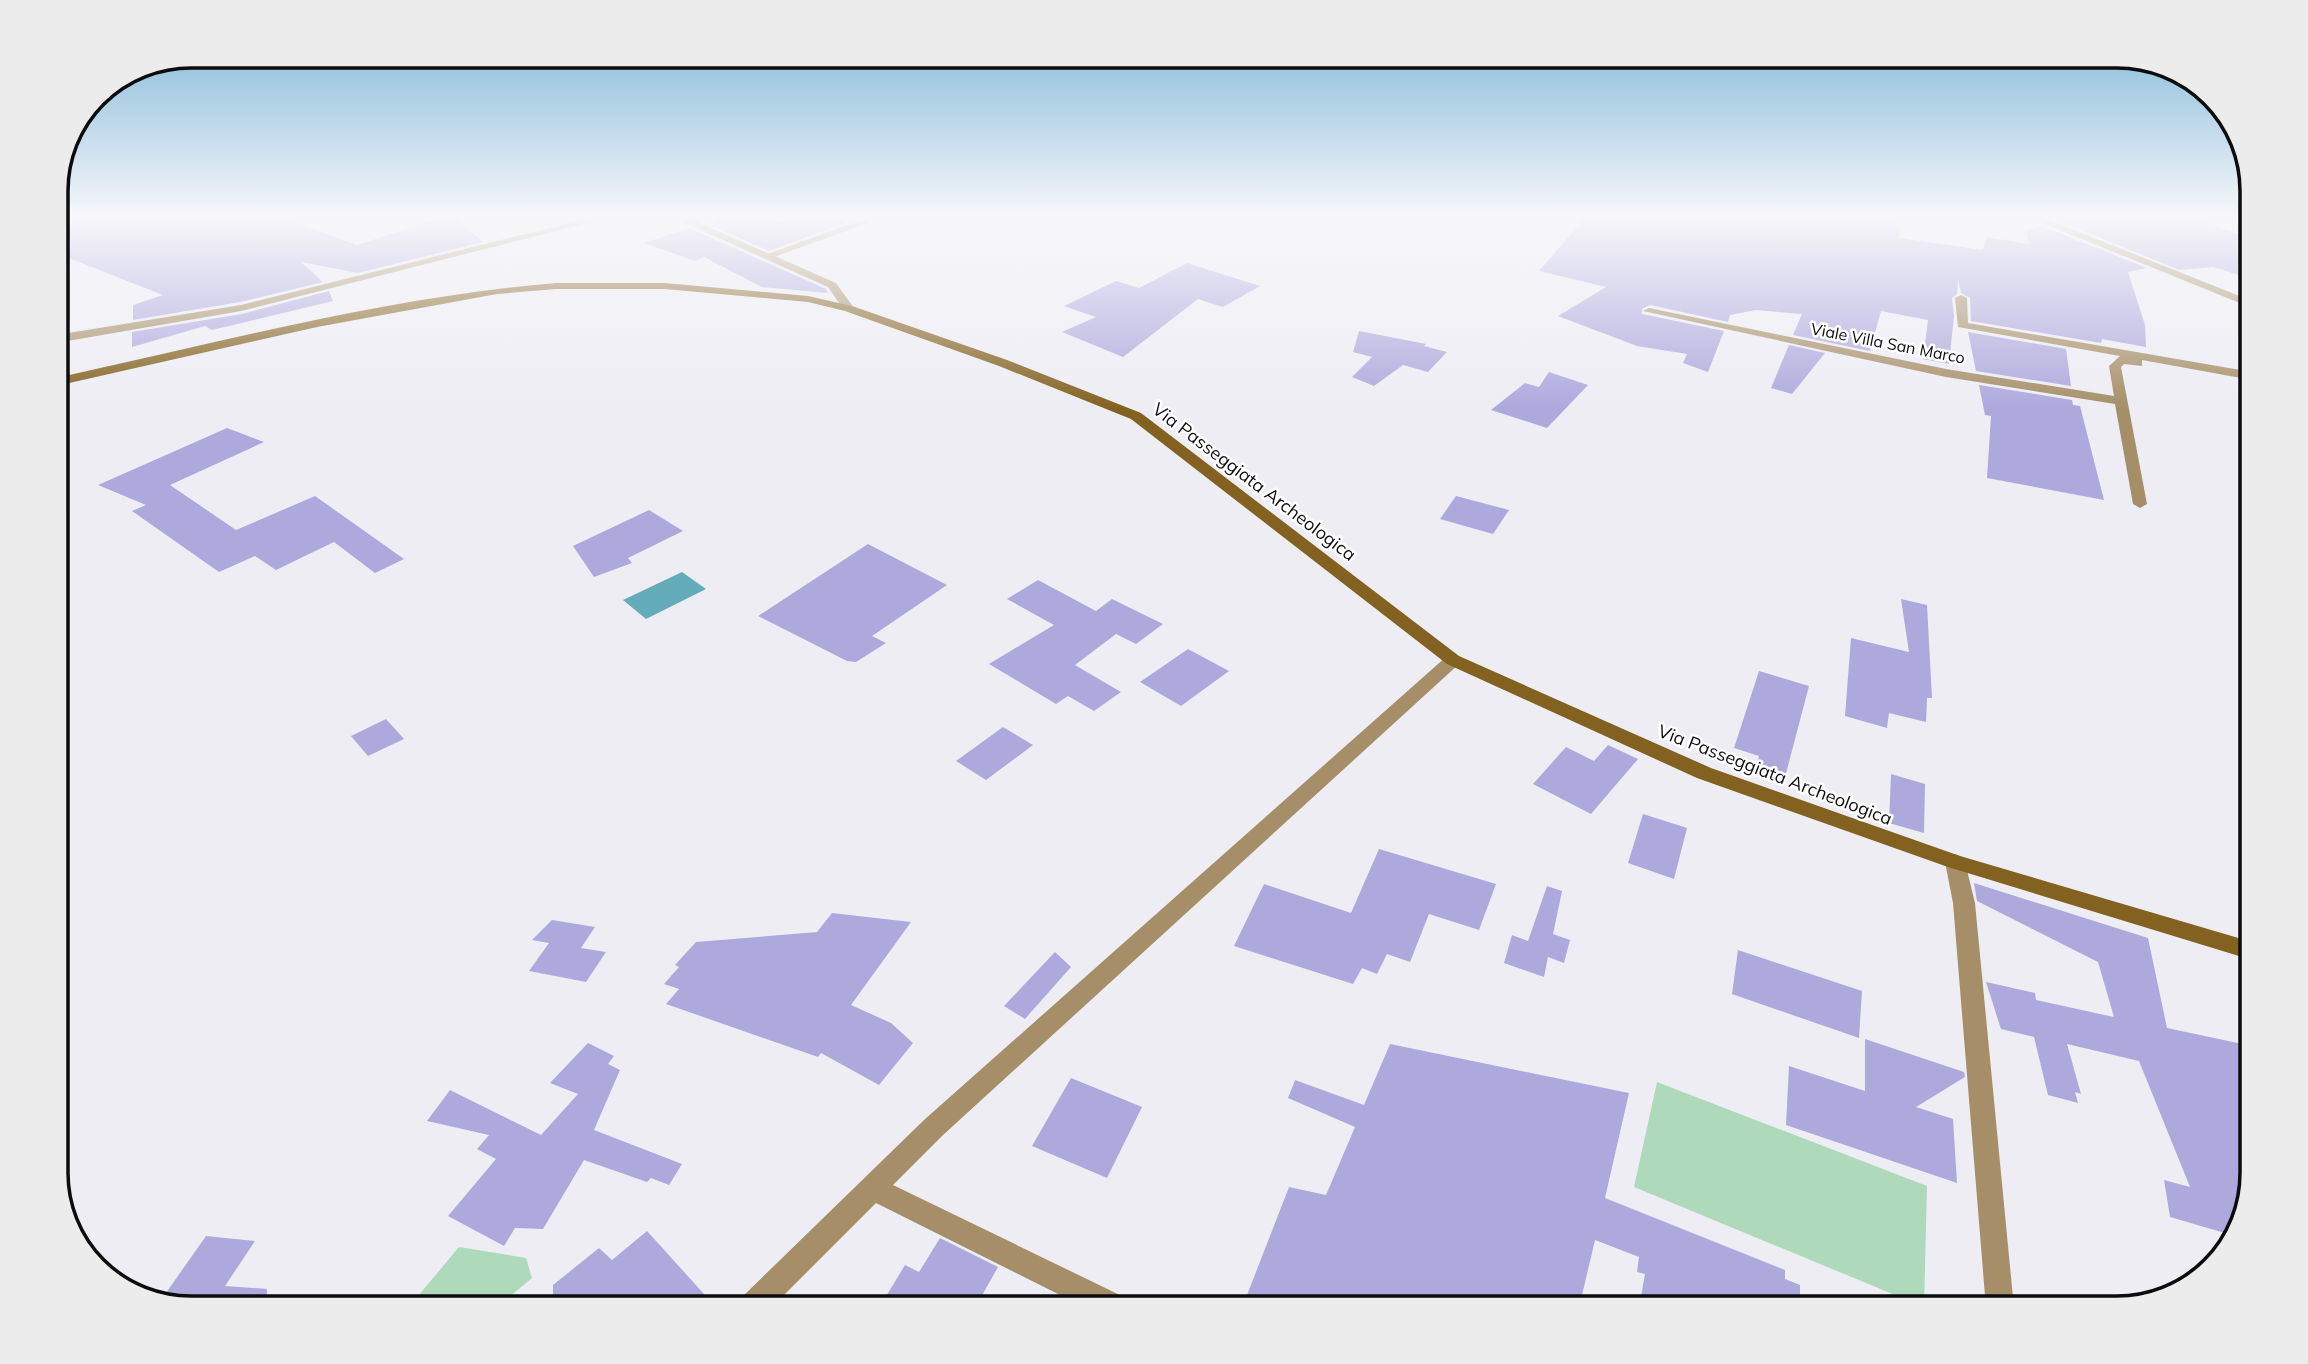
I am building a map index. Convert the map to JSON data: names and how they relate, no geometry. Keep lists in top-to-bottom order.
{
  "streets": {
    "street": ["Viale Villa San Marco", "Via Passeggiata Archeologica"]
  }
}
